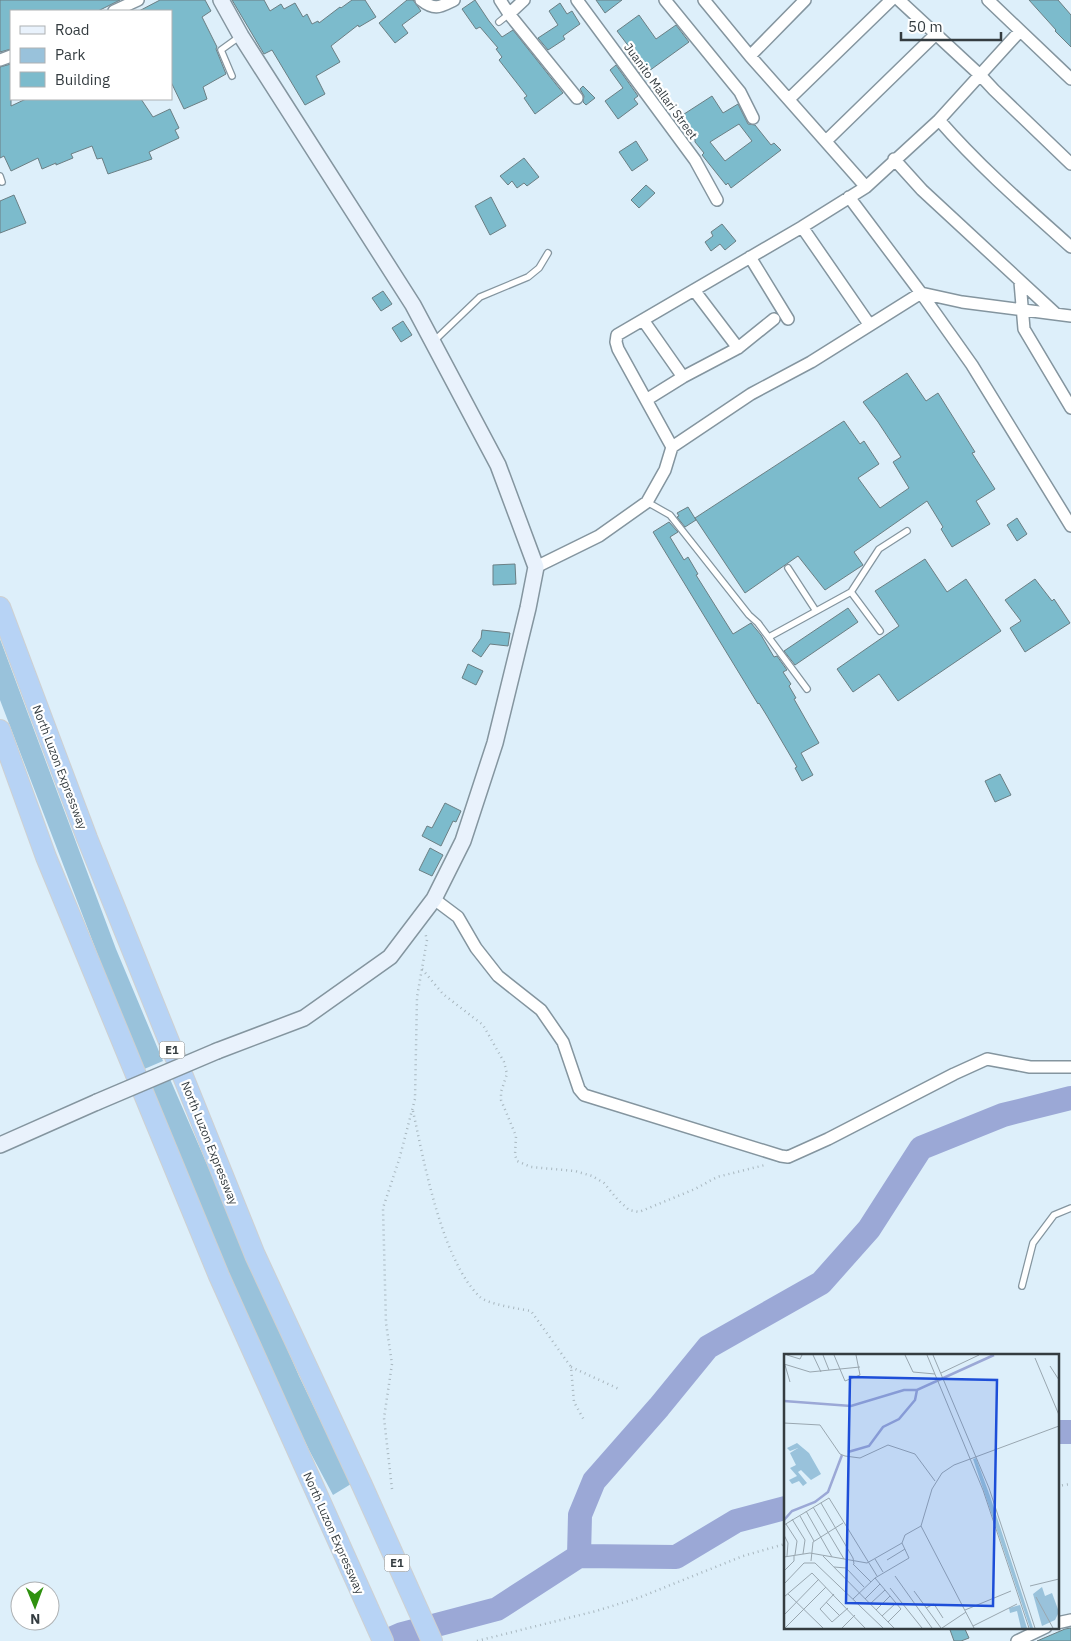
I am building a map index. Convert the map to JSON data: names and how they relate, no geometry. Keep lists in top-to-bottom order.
{
  "streets": {
    "highway": ["North Luzon Expressway", "E1"],
    "street": ["Juanito Mallari Street"]
  },
  "legend": ["Road", "Park", "Building"],
  "scale_bar": "50 m",
  "north": "bottom"
}
